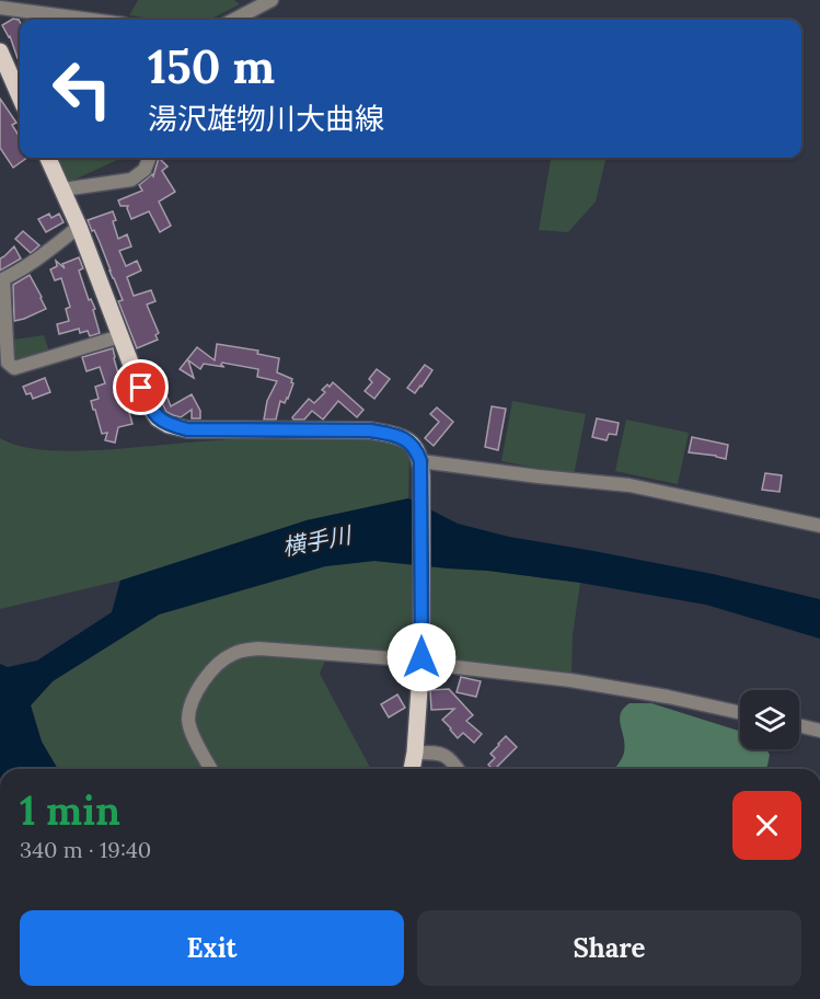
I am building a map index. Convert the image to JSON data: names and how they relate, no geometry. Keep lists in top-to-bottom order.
{
  "water": ["横手川"],
  "page": {
    "turn": ["150 m", "湯沢雄物川大曲線"],
    "heading": ["1 min", "340 m · 19:40"],
    "buttons": ["Exit", "Share"]
  }
}
